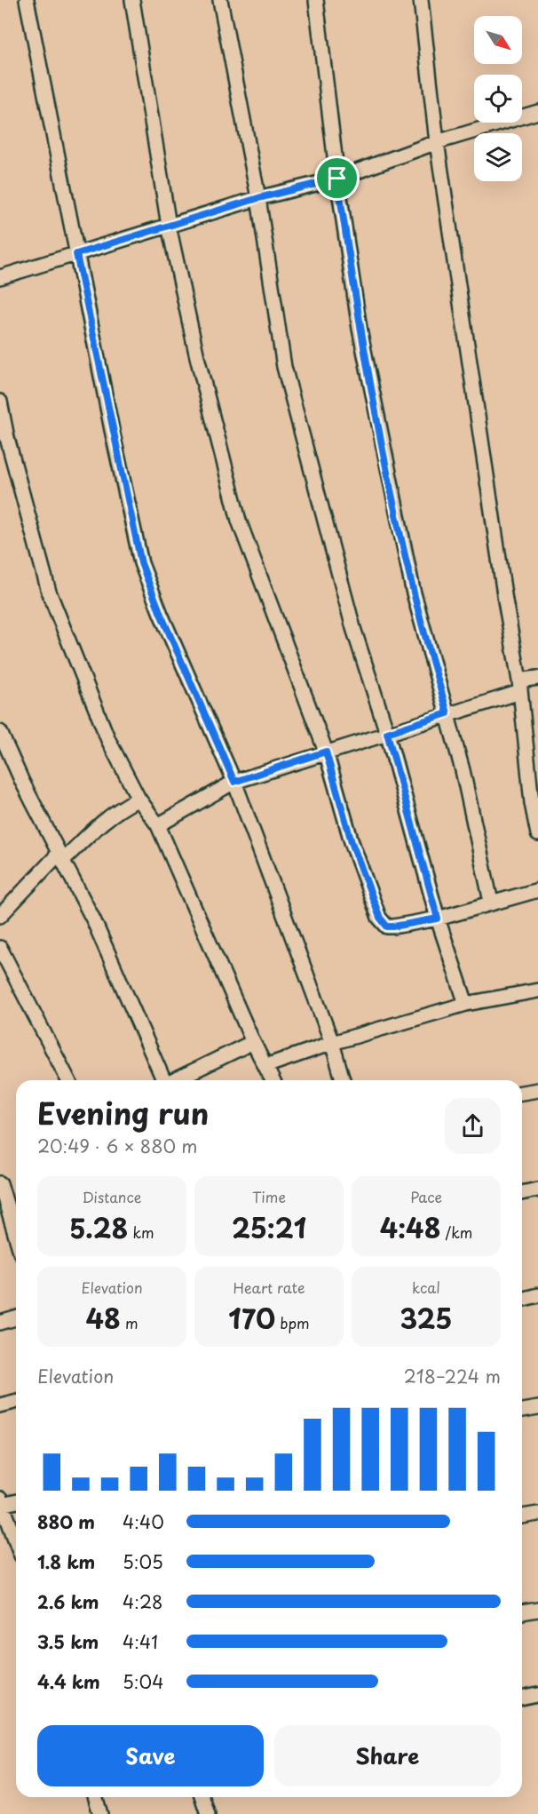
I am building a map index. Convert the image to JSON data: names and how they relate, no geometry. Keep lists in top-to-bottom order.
{
  "north": "bottom right",
  "page": {
    "heading": ["Evening run", "20:49 · 6 × 880 m"],
    "stats": [
      ["Distance", "5.28 km"],
      ["Time", "25:21"],
      ["Pace", "4:48 /km"],
      ["Elevation", "48 m"],
      ["Heart rate", "170 bpm"],
      ["kcal", "325"]
    ],
    "chart": ["Elevation", "218–224 m"],
    "list": [
      {
        "name": "880 m",
        "note": "4:40"
      },
      {
        "name": "1.8 km",
        "note": "5:05"
      },
      {
        "name": "2.6 km",
        "note": "4:28"
      },
      {
        "name": "3.5 km",
        "note": "4:41"
      },
      {
        "name": "4.4 km",
        "note": "5:04"
      }
    ],
    "buttons": ["Save", "Share"]
  }
}
